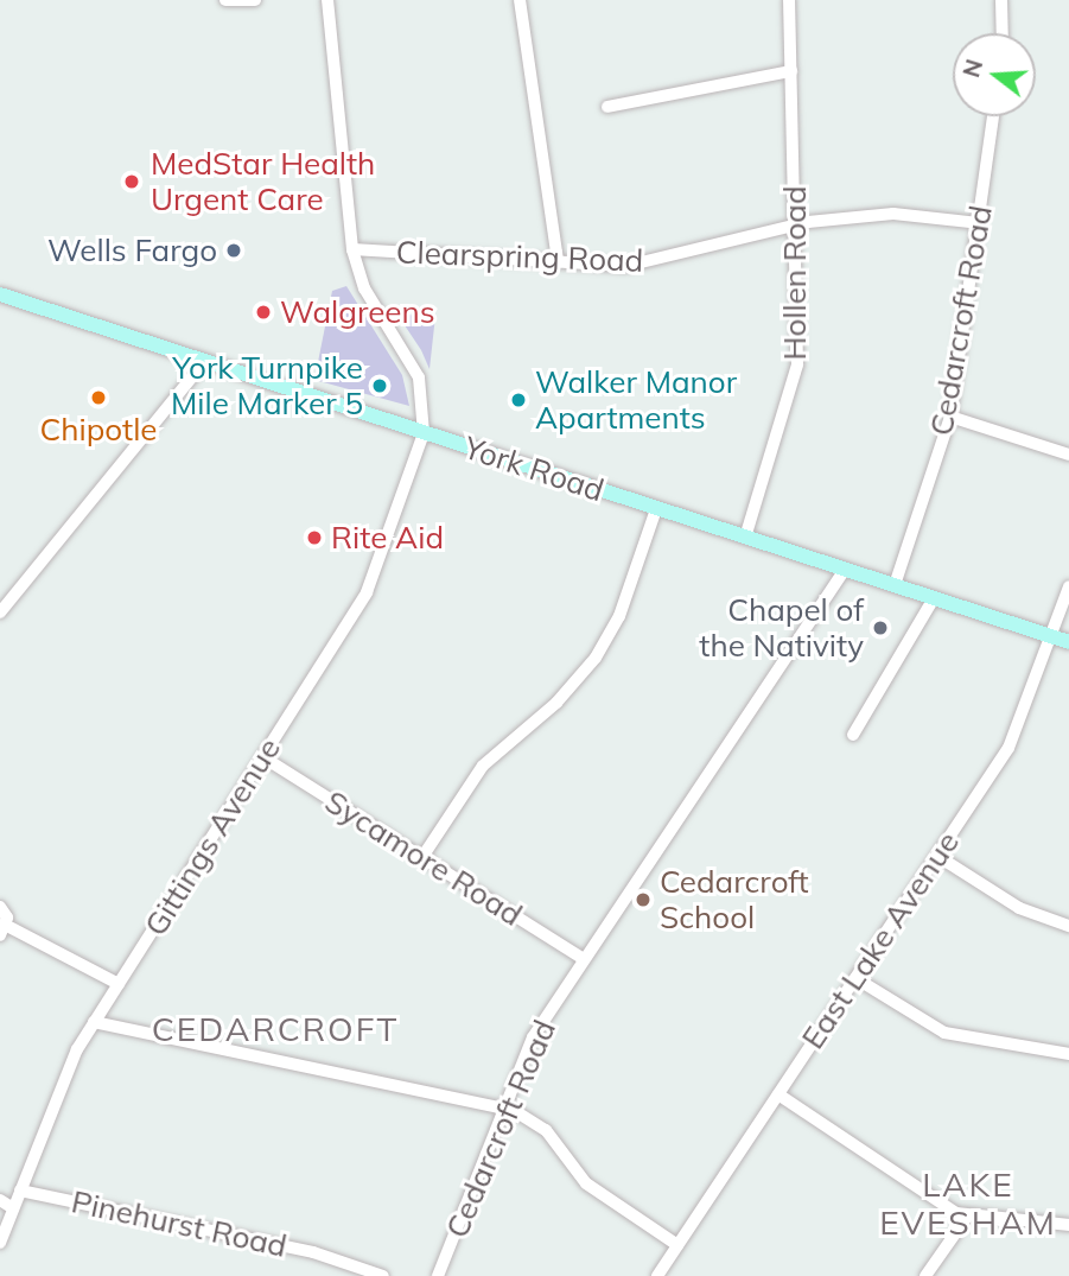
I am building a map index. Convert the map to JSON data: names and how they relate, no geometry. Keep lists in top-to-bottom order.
{
  "streets": {
    "main road": ["York Road"],
    "street": [
      "Clearspring Road",
      "Hollen Road",
      "Cedarcroft Road",
      "Gittings Avenue",
      "Sycamore Road",
      "East Lake Avenue",
      "Pinehurst Road"
    ]
  },
  "crossings": [
    ["Clearspring Road", "Hollen Road"],
    ["Clearspring Road", "Cedarcroft Road"],
    ["Hollen Road", "York Road"],
    ["Cedarcroft Road", "York Road"],
    ["Cedarcroft Road", "Sycamore Road"],
    ["York Road", "Gittings Avenue"],
    ["York Road", "East Lake Avenue"],
    ["Gittings Avenue", "Sycamore Road"],
    ["Gittings Avenue", "Pinehurst Road"]
  ],
  "districts": ["CEDARCROFT", "LAKE EVESHAM"],
  "places": [
    "MedStar Health Urgent Care",
    "Wells Fargo",
    "Walgreens",
    "York Turnpike Mile Marker 5",
    "Chipotle",
    "Walker Manor Apartments",
    "Rite Aid",
    "Chapel of the Nativity",
    "Cedarcroft School"
  ],
  "north": "left"
}
